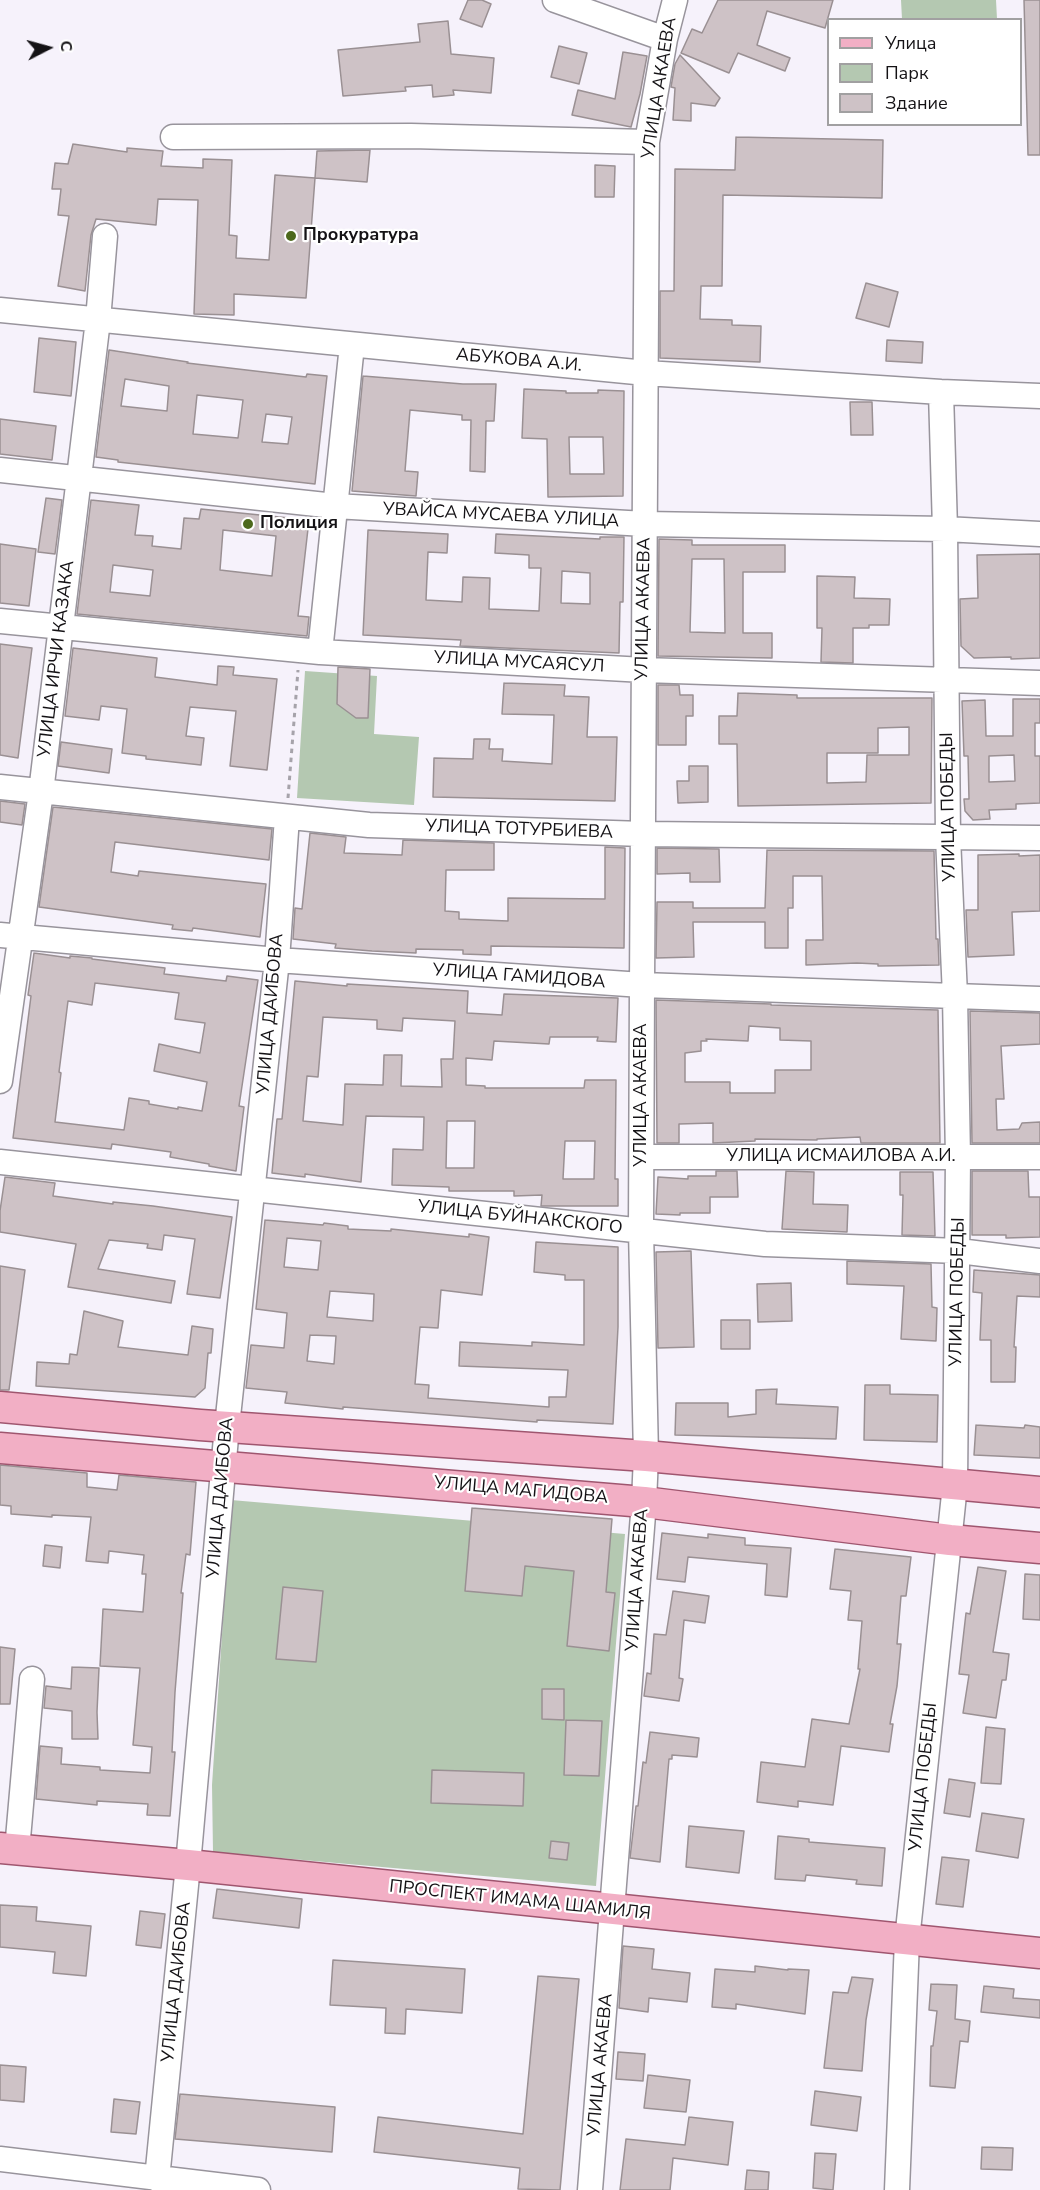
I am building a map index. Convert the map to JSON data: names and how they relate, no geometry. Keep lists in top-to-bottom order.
{
  "streets": {
    "main road": ["УЛИЦА МАГИДОВА", "ПРОСПЕКТ ИМАМА ШАМИЛЯ"],
    "street": [
      "УЛИЦА АКАЕВА",
      "АБУКОВА А.И.",
      "УВАЙСА МУСАЕВА УЛИЦА",
      "УЛИЦА ИРЧИ КАЗАКА",
      "УЛИЦА МУСАЯСУЛ",
      "УЛИЦА ПОБЕДЫ",
      "УЛИЦА ТОТУРБИЕВА",
      "УЛИЦА ГАМИДОВА",
      "УЛИЦА ДАИБОВА",
      "УЛИЦА ИСМАИЛОВА А.И.",
      "УЛИЦА БУЙНАКСКОГО"
    ]
  },
  "crossings": [
    ["УЛИЦА АКАЕВА", "АБУКОВА А.И."],
    ["УЛИЦА АКАЕВА", "УВАЙСА МУСАЕВА УЛИЦА"],
    ["УЛИЦА АКАЕВА", "УЛИЦА МУСАЯСУЛ"],
    ["УЛИЦА АКАЕВА", "УЛИЦА ТОТУРБИЕВА"],
    ["УЛИЦА АКАЕВА", "УЛИЦА ГАМИДОВА"],
    ["УЛИЦА АКАЕВА", "УЛИЦА ИСМАИЛОВА А.И."],
    ["УЛИЦА АКАЕВА", "УЛИЦА БУЙНАКСКОГО"],
    ["УЛИЦА АКАЕВА", "УЛИЦА МАГИДОВА"],
    ["УЛИЦА АКАЕВА", "ПРОСПЕКТ ИМАМА ШАМИЛЯ"],
    ["АБУКОВА А.И.", "УЛИЦА ИРЧИ КАЗАКА"],
    ["АБУКОВА А.И.", "УЛИЦА ПОБЕДЫ"],
    ["УВАЙСА МУСАЕВА УЛИЦА", "УЛИЦА ИРЧИ КАЗАКА"],
    ["УВАЙСА МУСАЕВА УЛИЦА", "УЛИЦА ПОБЕДЫ"],
    ["УЛИЦА ИРЧИ КАЗАКА", "УЛИЦА МУСАЯСУЛ"],
    ["УЛИЦА ИРЧИ КАЗАКА", "УЛИЦА ТОТУРБИЕВА"],
    ["УЛИЦА ИРЧИ КАЗАКА", "УЛИЦА ГАМИДОВА"],
    ["УЛИЦА МУСАЯСУЛ", "УЛИЦА ПОБЕДЫ"],
    ["УЛИЦА ПОБЕДЫ", "УЛИЦА ТОТУРБИЕВА"],
    ["УЛИЦА ПОБЕДЫ", "УЛИЦА ГАМИДОВА"],
    ["УЛИЦА ПОБЕДЫ", "УЛИЦА ИСМАИЛОВА А.И."],
    ["УЛИЦА ПОБЕДЫ", "УЛИЦА БУЙНАКСКОГО"],
    ["УЛИЦА ПОБЕДЫ", "УЛИЦА МАГИДОВА"],
    ["УЛИЦА ПОБЕДЫ", "ПРОСПЕКТ ИМАМА ШАМИЛЯ"],
    ["УЛИЦА ТОТУРБИЕВА", "УЛИЦА ДАИБОВА"],
    ["УЛИЦА ГАМИДОВА", "УЛИЦА ДАИБОВА"],
    ["УЛИЦА ДАИБОВА", "УЛИЦА БУЙНАКСКОГО"],
    ["УЛИЦА ДАИБОВА", "УЛИЦА МАГИДОВА"],
    ["УЛИЦА ДАИБОВА", "ПРОСПЕКТ ИМАМА ШАМИЛЯ"]
  ],
  "places": ["Прокуратура", "Полиция"],
  "legend": ["Улица", "Парк", "Здание"],
  "north": "right"
}
